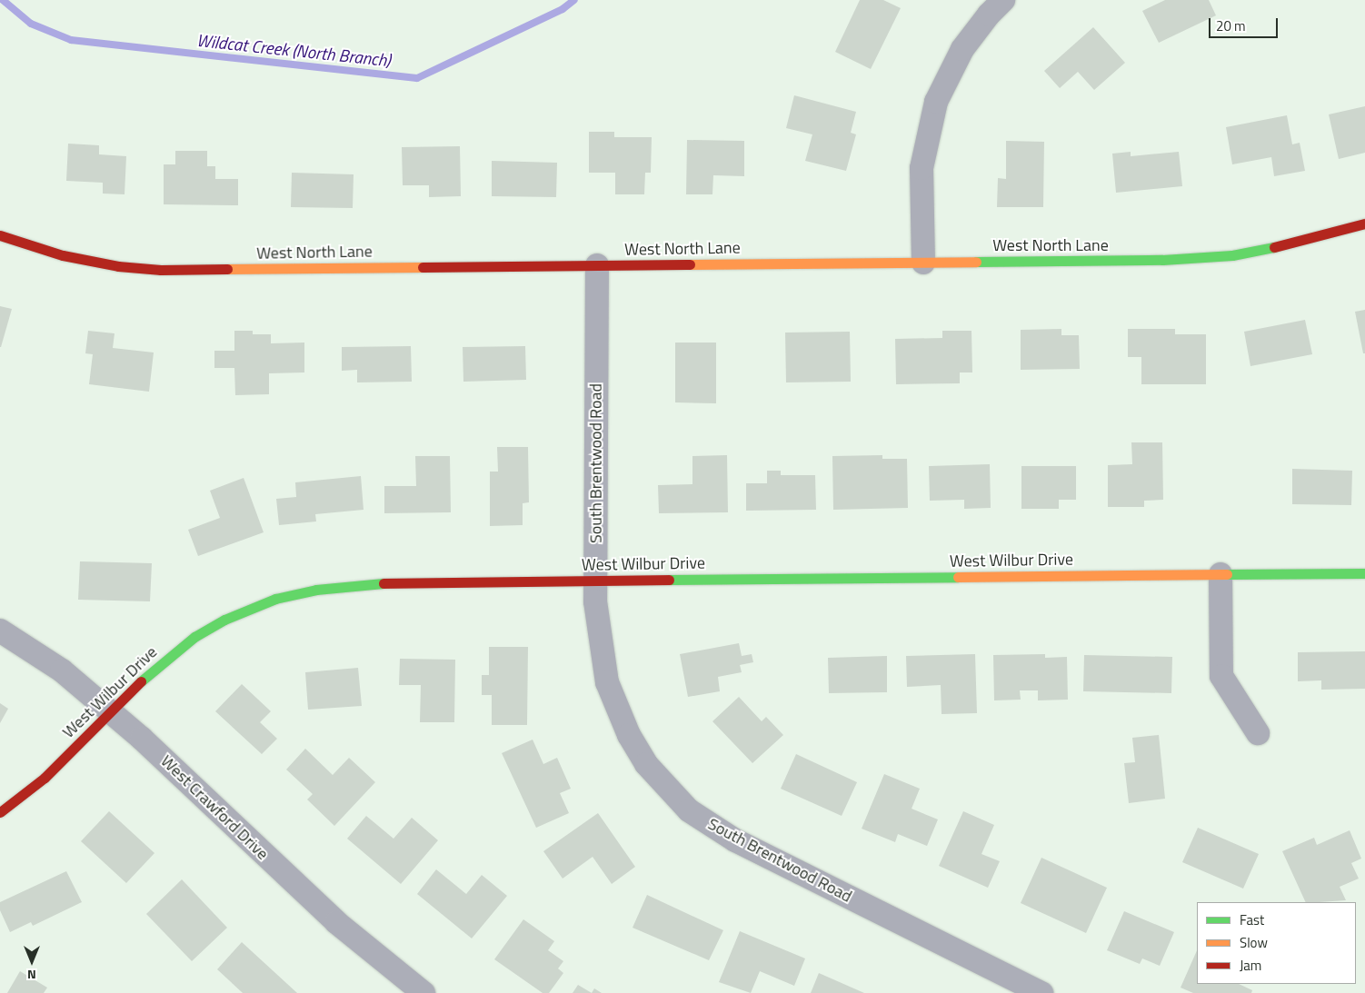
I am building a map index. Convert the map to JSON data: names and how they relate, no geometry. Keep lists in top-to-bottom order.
{
  "streets": {
    "street": [
      "West North Lane",
      "South Brentwood Road",
      "West Wilbur Drive",
      "West Crawford Drive"
    ]
  },
  "crossings": [
    ["West North Lane", "South Brentwood Road"],
    ["South Brentwood Road", "West Wilbur Drive"],
    ["West Wilbur Drive", "West Crawford Drive"]
  ],
  "water": ["Wildcat Creek (North Branch)"],
  "legend": ["Fast", "Slow", "Jam"],
  "scale_bar": "20 m",
  "north": "bottom"
}
